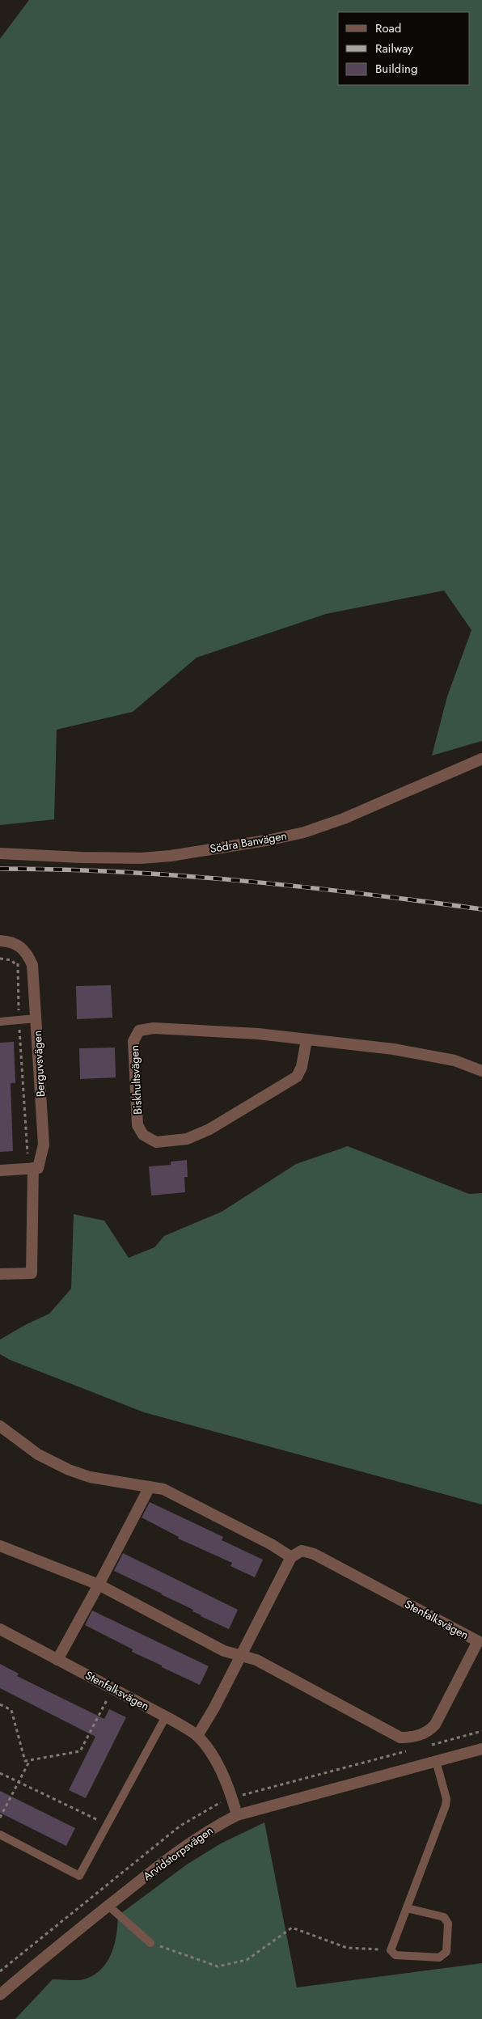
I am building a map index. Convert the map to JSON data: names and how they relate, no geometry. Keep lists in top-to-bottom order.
{
  "streets": {
    "street": [
      "Södra Banvägen",
      "Berguvsvägen",
      "Biskhultsvägen",
      "Stenfalksvägen",
      "Arvidstorpsvägen"
    ]
  },
  "crossings": [
    ["Stenfalksvägen", "Arvidstorpsvägen"]
  ],
  "legend": ["Road", "Railway", "Building"]
}
